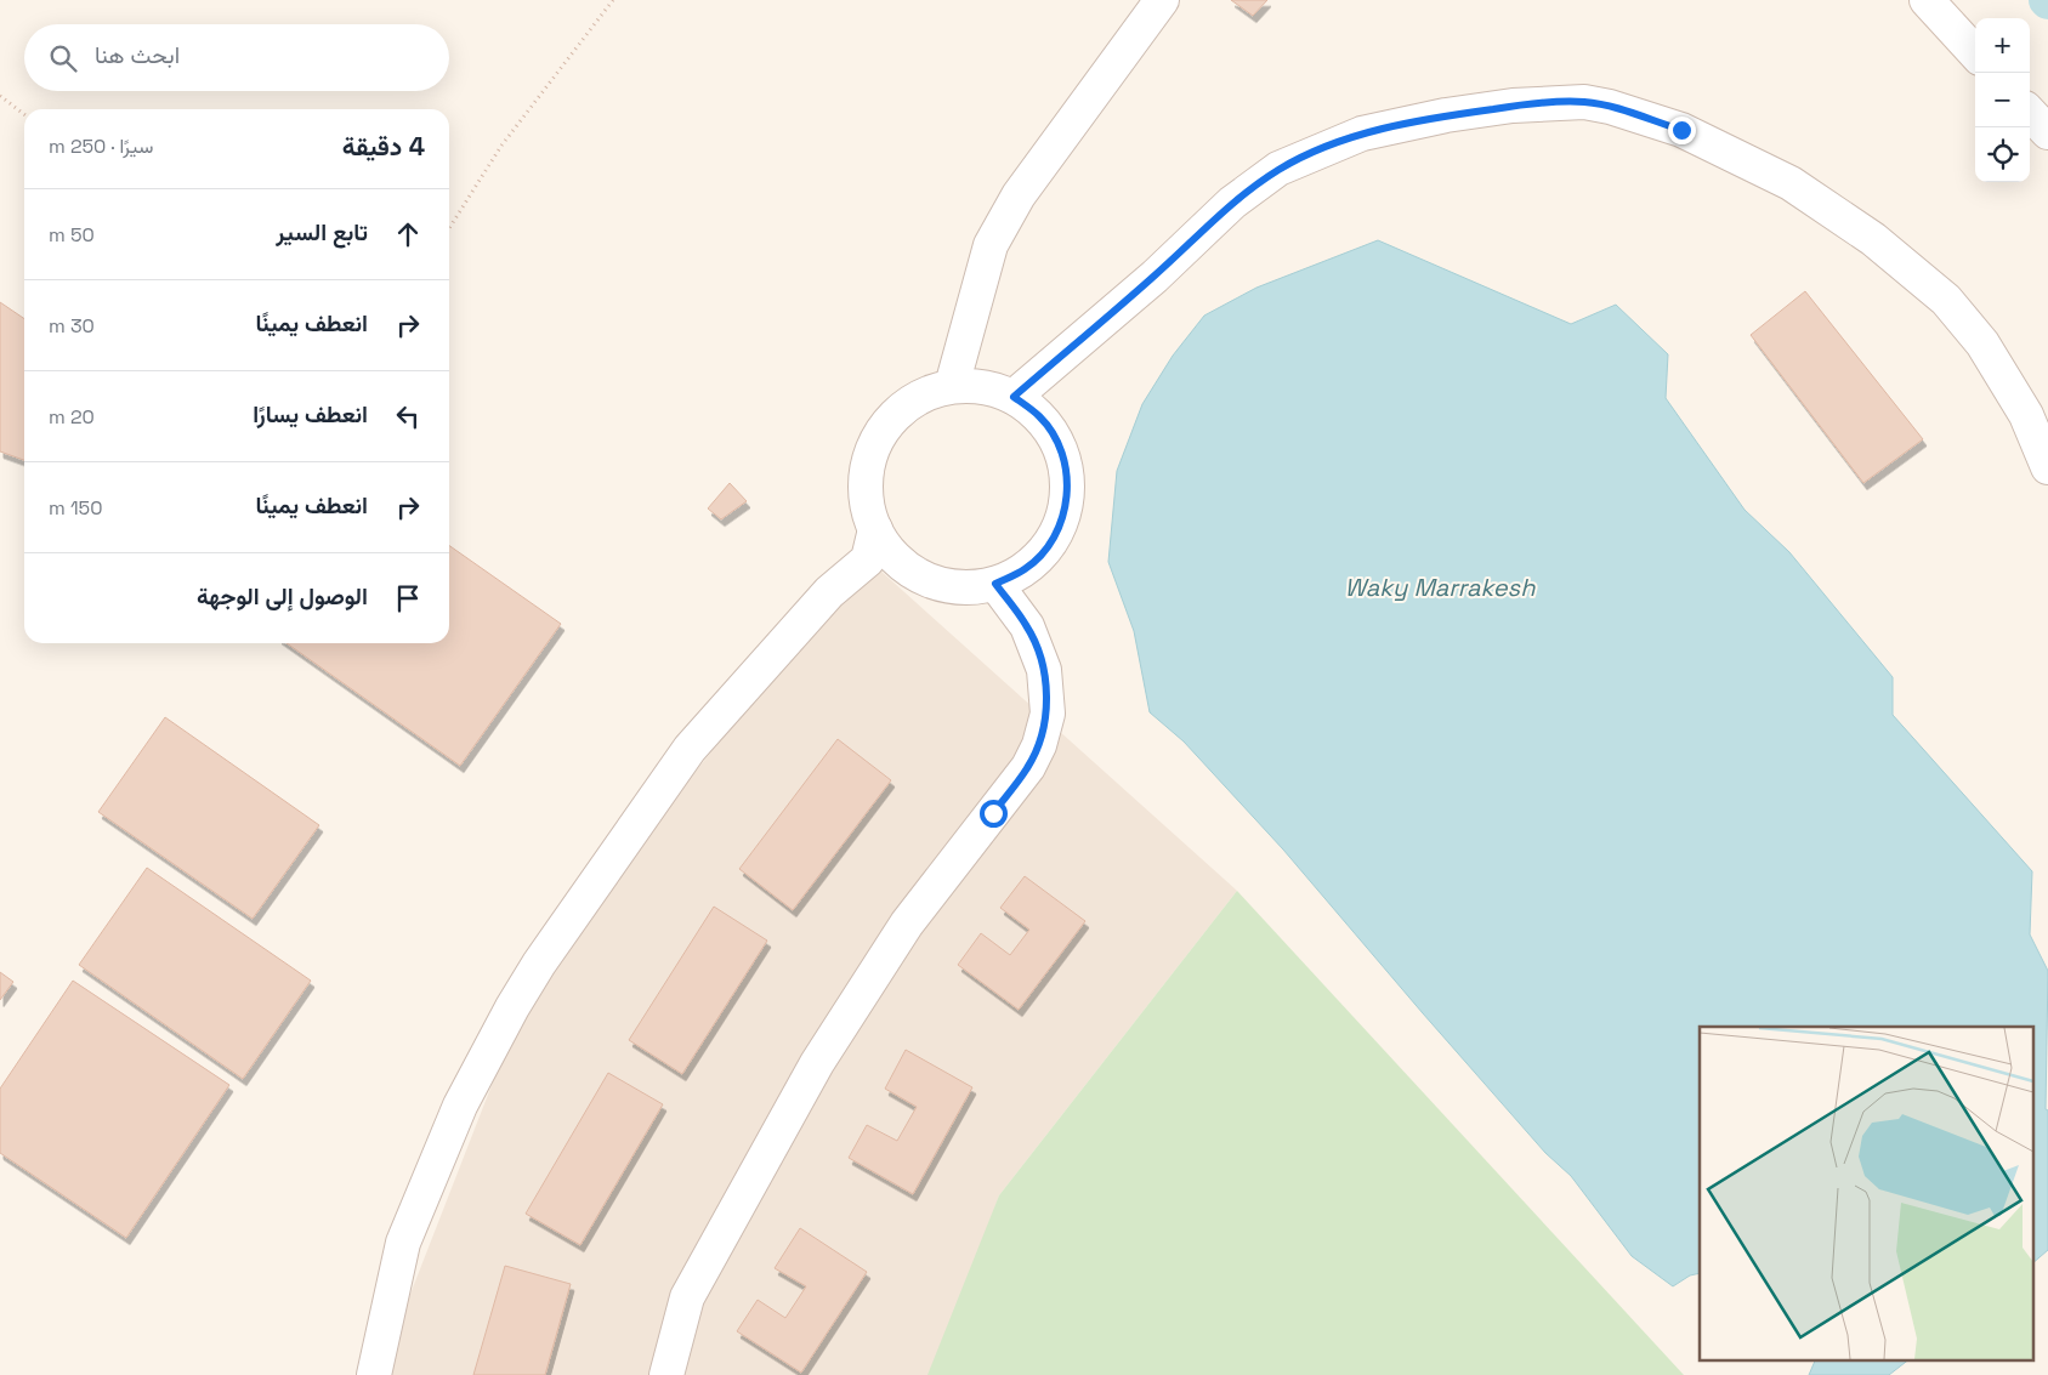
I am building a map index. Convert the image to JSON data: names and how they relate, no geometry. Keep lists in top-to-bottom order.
{
  "water": ["Waky Marrakesh"],
  "page": {
    "map_buttons": ["+", "−"],
    "search": "ابحث هنا",
    "heading": ["4 دقيقة", "سيرًا · 250 m"],
    "list": [
      ["تابع السير", "50 m"],
      ["انعطف يمينًا", "30 m"],
      ["انعطف يسارًا", "20 m"],
      ["انعطف يمينًا", "150 m"],
      "الوصول إلى الوجهة"
    ]
  }
}
